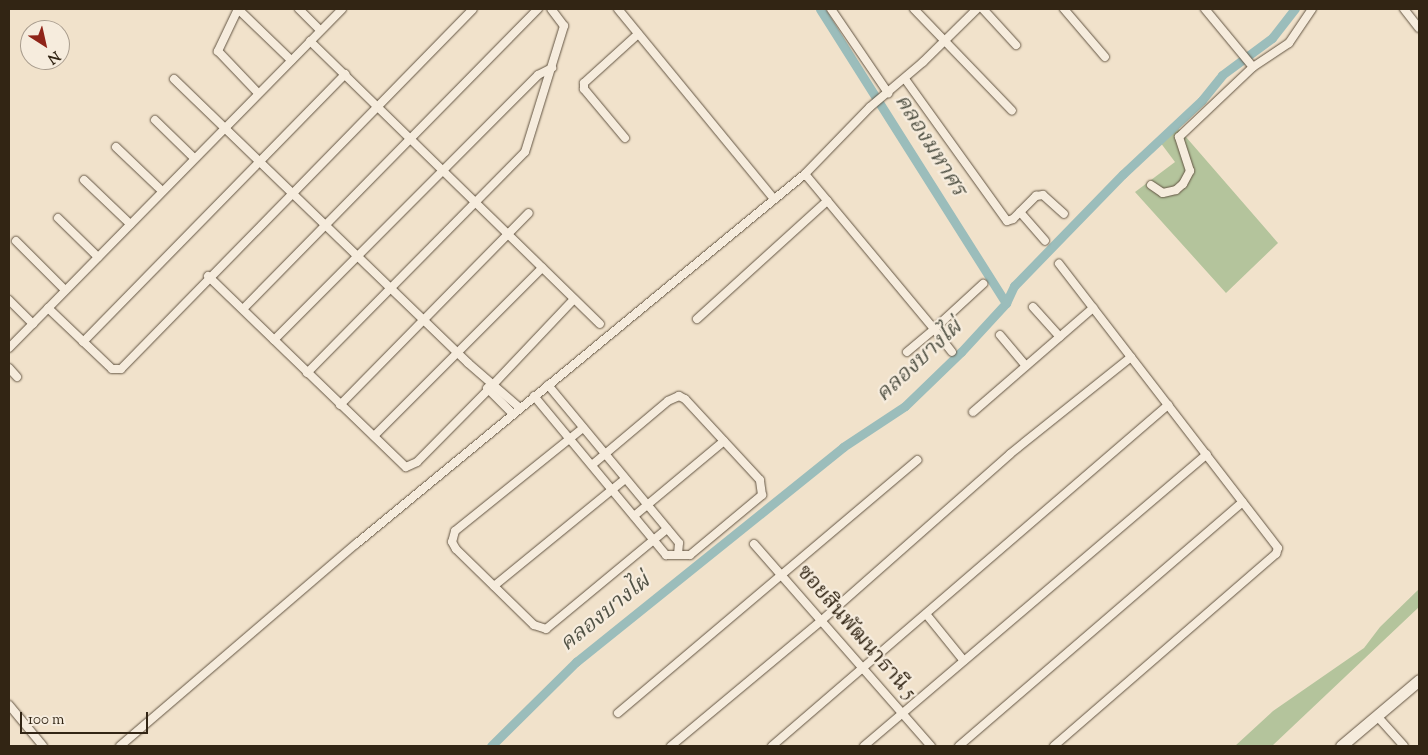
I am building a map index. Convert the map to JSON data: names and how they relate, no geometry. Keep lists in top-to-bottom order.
{
  "streets": {
    "street": ["ซอยสินพัฒนาธานี 5"]
  },
  "water": ["คลองมหาศร", "คลองบางไผ่"],
  "scale_bar": "100 m",
  "north": "bottom right"
}
